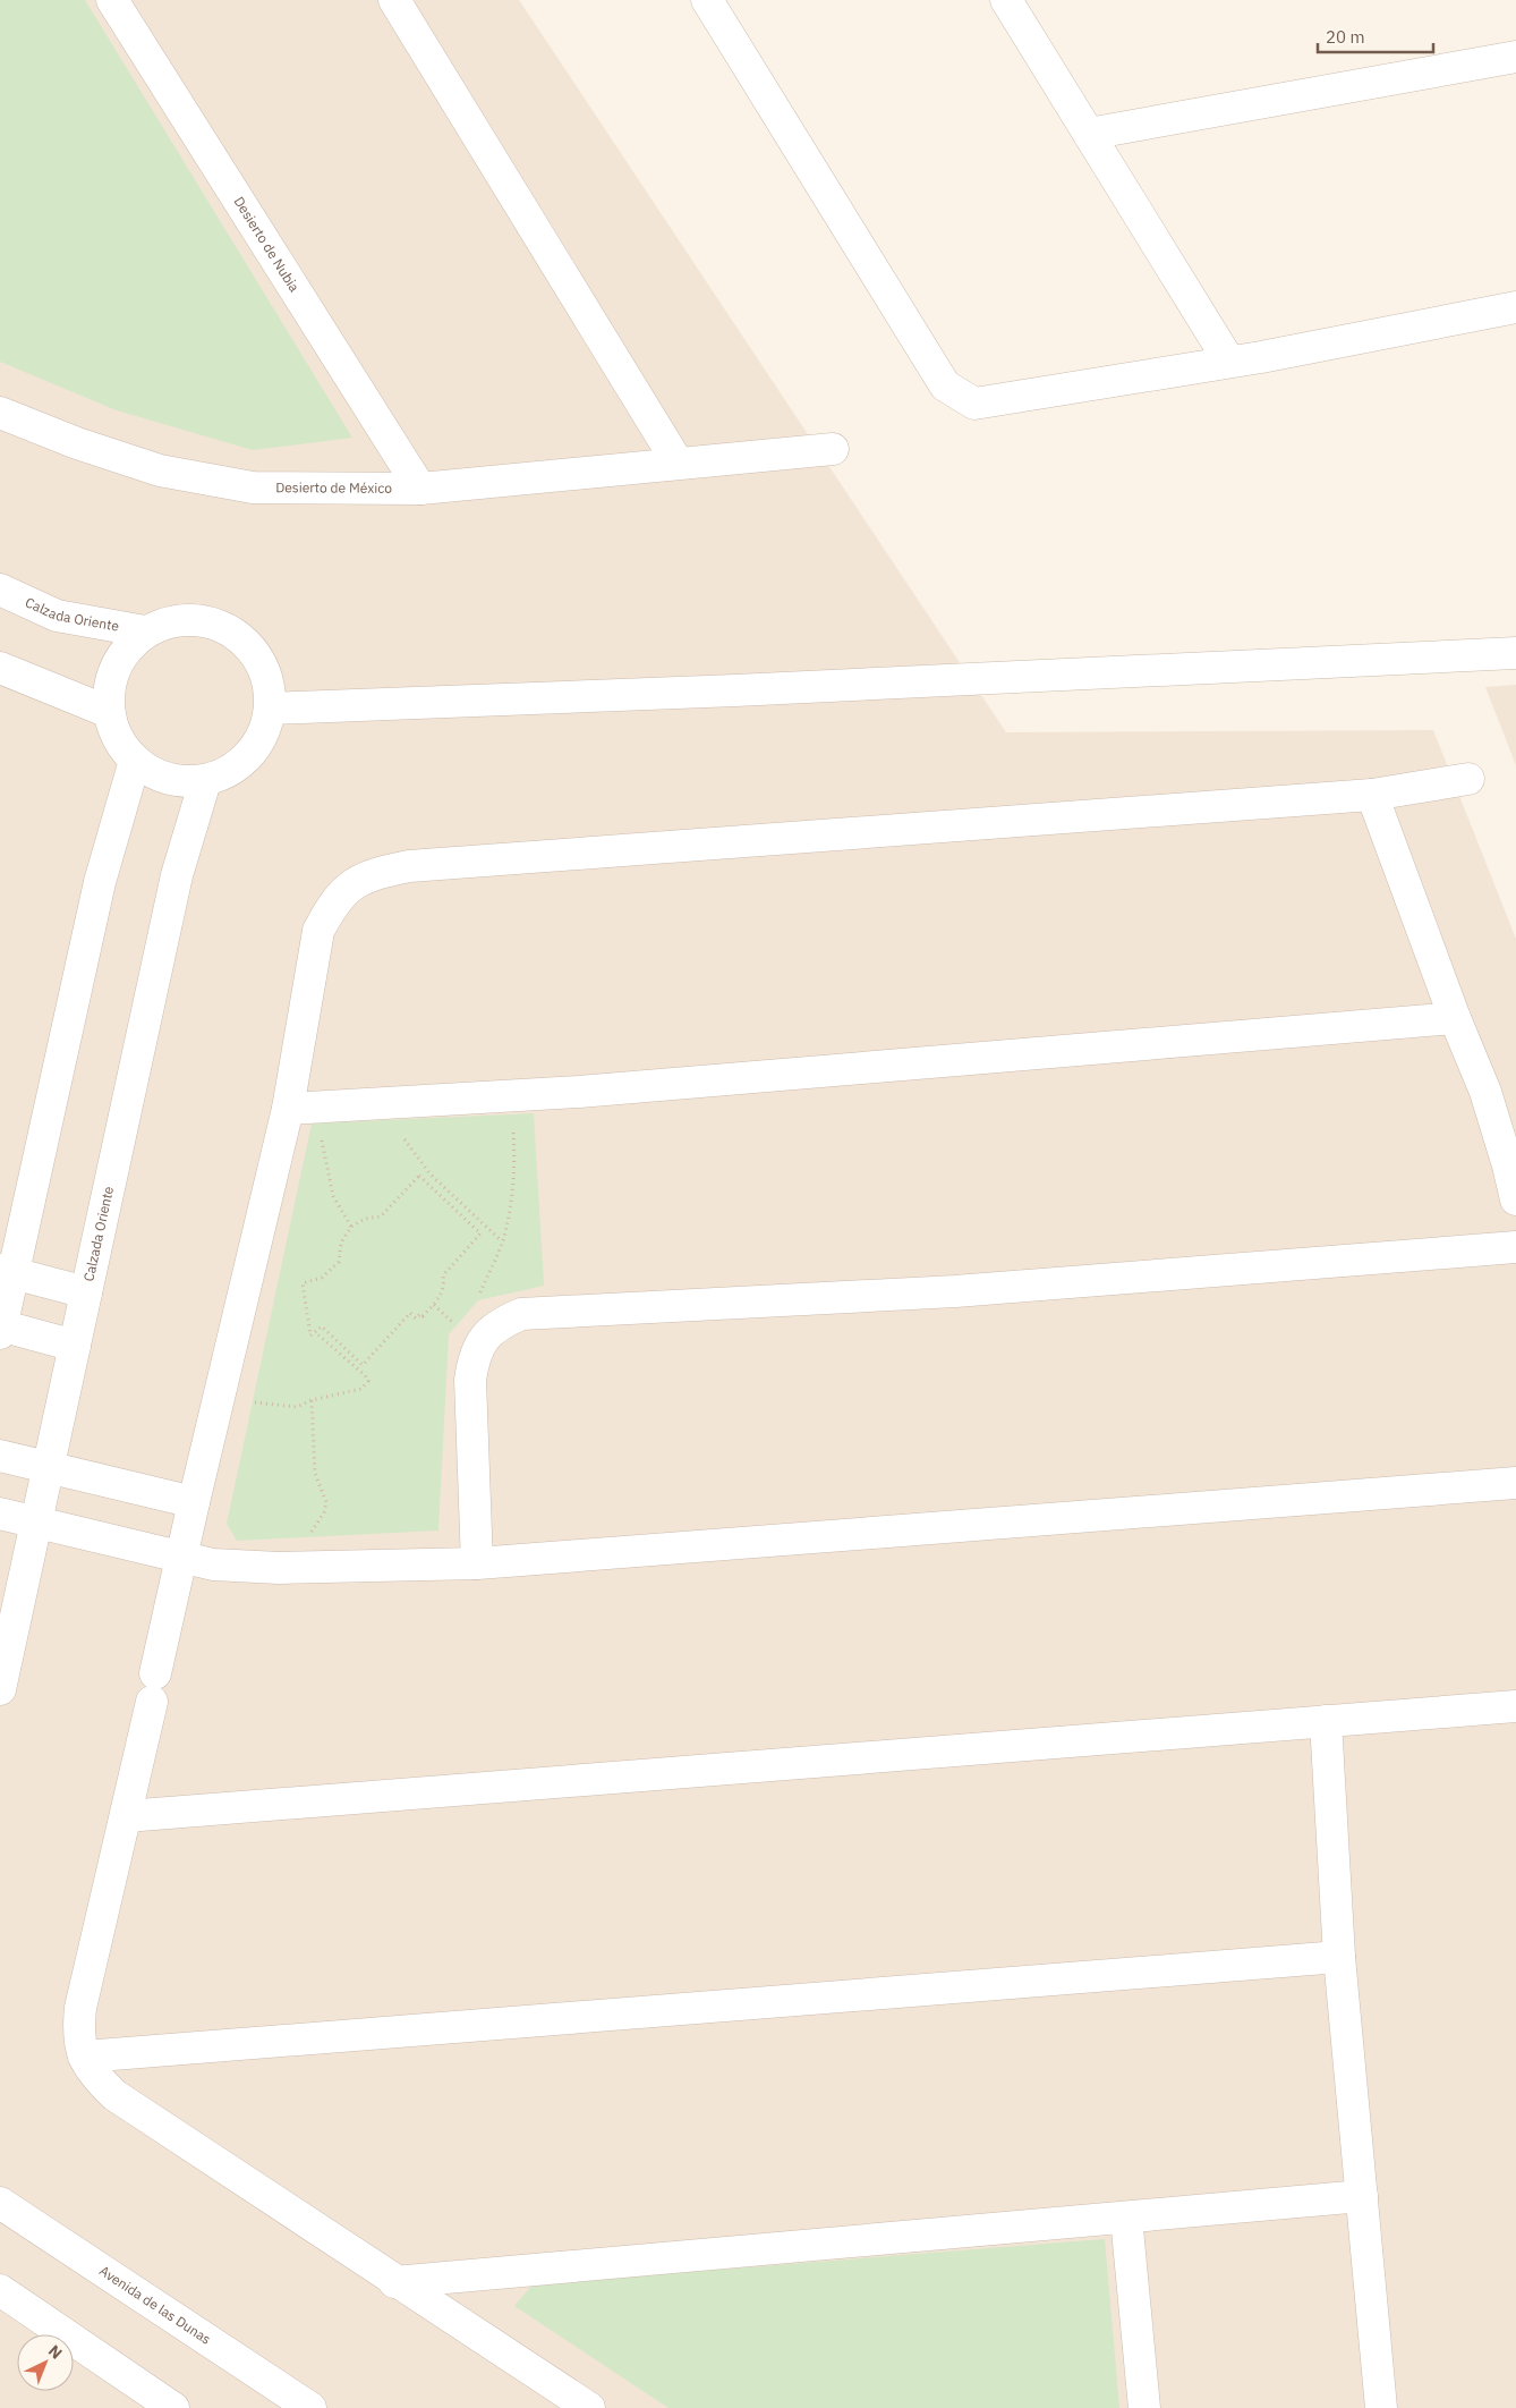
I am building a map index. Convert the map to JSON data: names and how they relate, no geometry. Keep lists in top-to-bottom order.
{
  "streets": {
    "street": [
      "Desierto de Nubia",
      "Desierto de México",
      "Calzada Oriente",
      "Avenida de las Dunas"
    ]
  },
  "crossings": [
    ["Desierto de Nubia", "Desierto de México"]
  ],
  "scale_bar": "20 m",
  "north": "top right"
}
